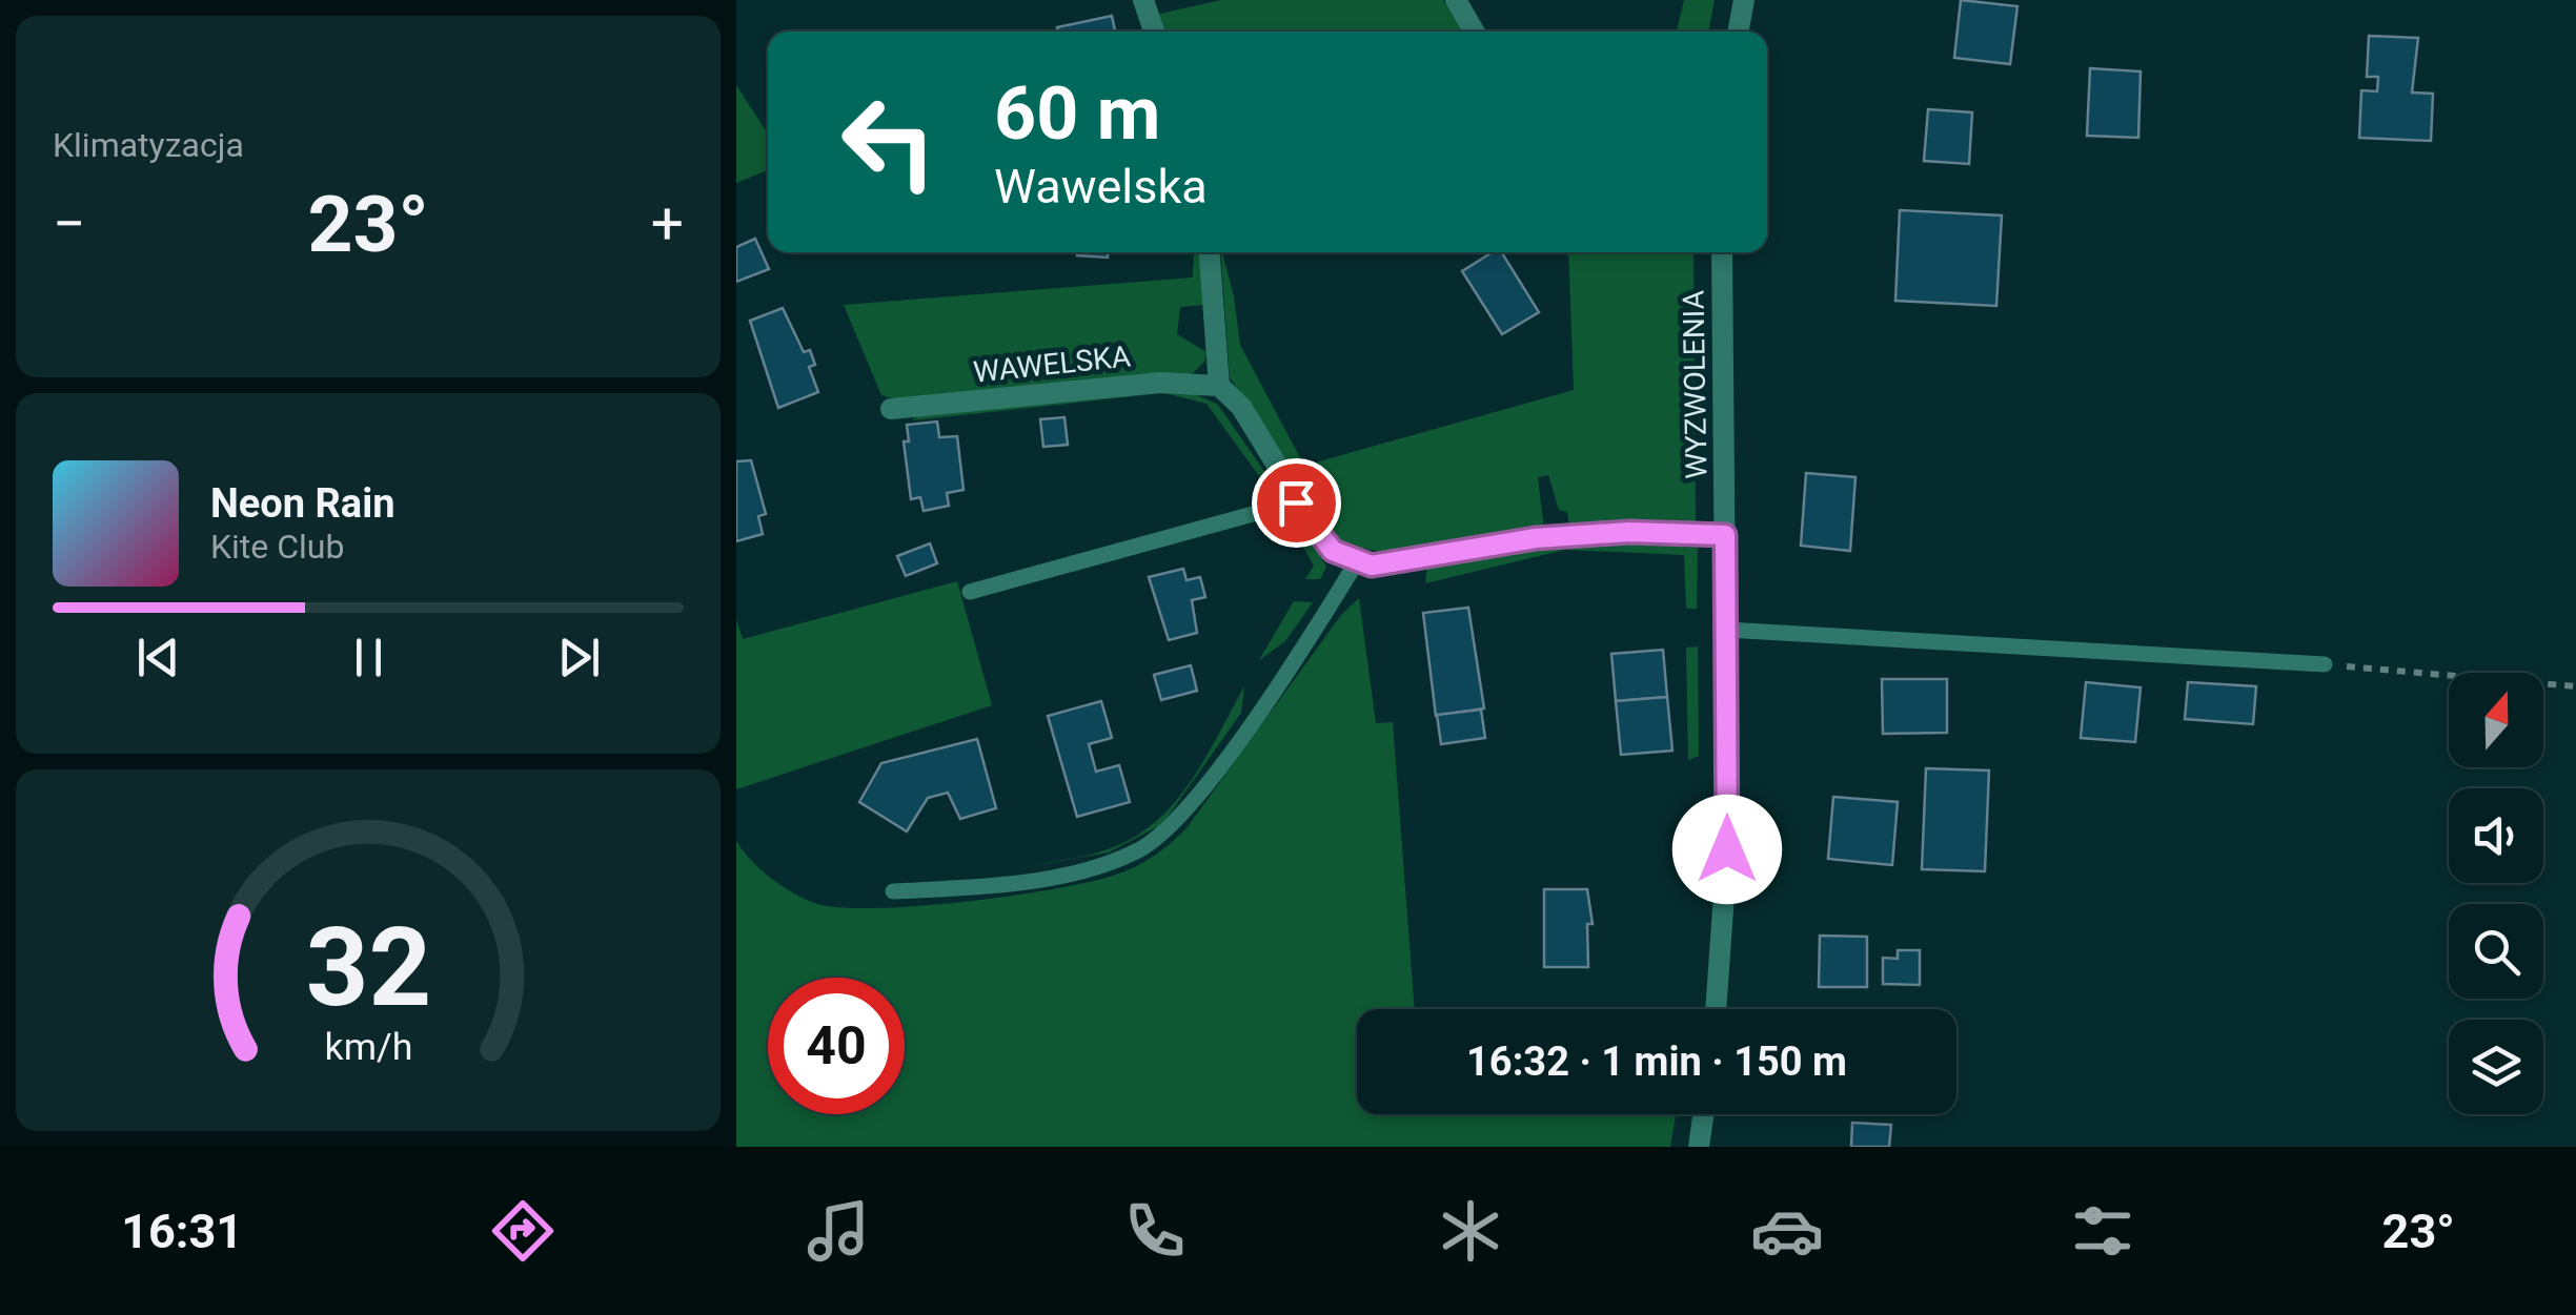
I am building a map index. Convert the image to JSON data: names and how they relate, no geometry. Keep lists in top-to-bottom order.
{
  "streets": {
    "street": ["WAWELSKA", "WYZWOLENIA"]
  },
  "north": "top",
  "page": {
    "tile": "Klimatyzacja",
    "turn": ["60 m", "Wawelska"],
    "heat": ["−", "23°", "+"],
    "song": ["Neon Rain", "Kite Club"],
    "limit": "40",
    "trip": "16:32 · 1 min · 150 m",
    "tabs": ["16:31", "23°"],
    "gauge": ["32", "km/h"]
  }
}
